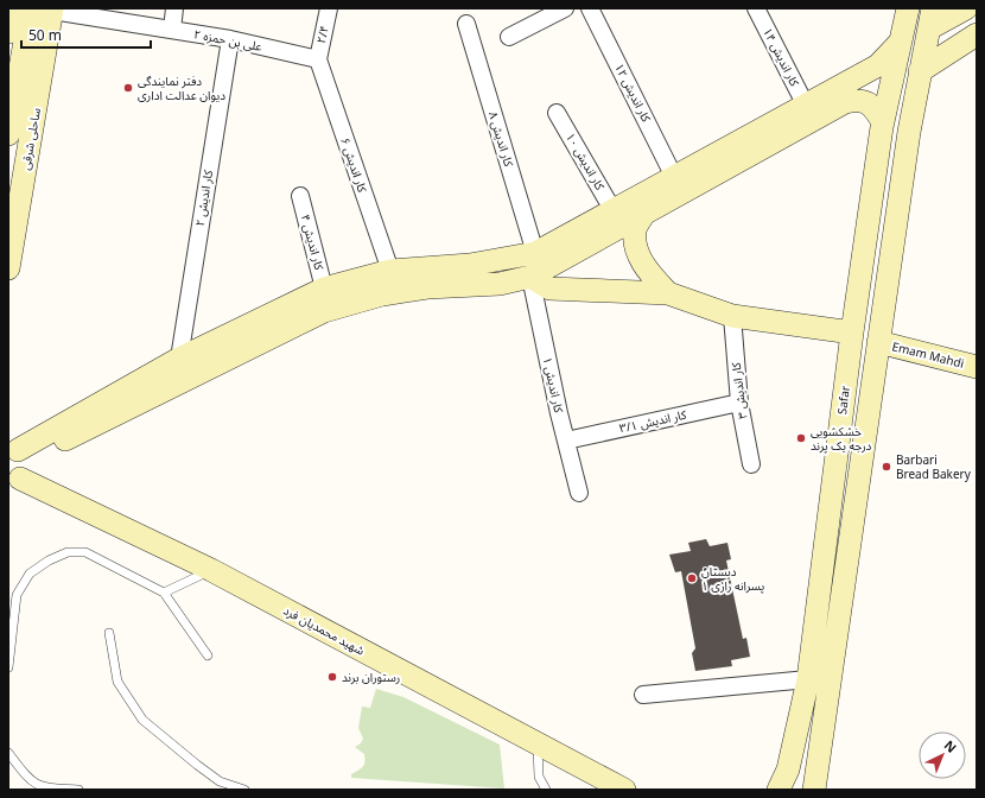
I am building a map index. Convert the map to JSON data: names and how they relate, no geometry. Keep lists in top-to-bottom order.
{
  "streets": {
    "main road": [
      "ساحلی شرقی",
      "Emam Mahdi",
      "Safar",
      "شهید محمدیان فرد"
    ],
    "street": [
      "۲/۴",
      "۲ علی بن حمزه",
      "۱۴ کار اندیش",
      "۱۲ کار اندیش",
      "۸ کار اندیش",
      "۱۰ کار اندیش",
      "۶ کار اندیش",
      "۲ کار اندیش",
      "۴ کار اندیش",
      "۱ کار اندیش",
      "۳ کار اندیش",
      "۳/۱ کار اندیش"
    ]
  },
  "crossings": [
    ["۲/۴", "۲ علی بن حمزه"],
    ["۲/۴", "۶ کار اندیش"],
    ["۲ علی بن حمزه", "ساحلی شرقی"],
    ["۲ علی بن حمزه", "۶ کار اندیش"],
    ["۲ علی بن حمزه", "۲ کار اندیش"],
    ["۱ کار اندیش", "۳/۱ کار اندیش"],
    ["۳ کار اندیش", "۳/۱ کار اندیش"]
  ],
  "places": [
    "دفتر نمایندگی دیوان عدالت اداری",
    "خشکشویی درجه یک پرند",
    "Barbari Bread Bakery",
    "دبستان پسرانه رازی ۱",
    "رستوران برند"
  ],
  "scale_bar": "50 m",
  "north": "top right"
}
